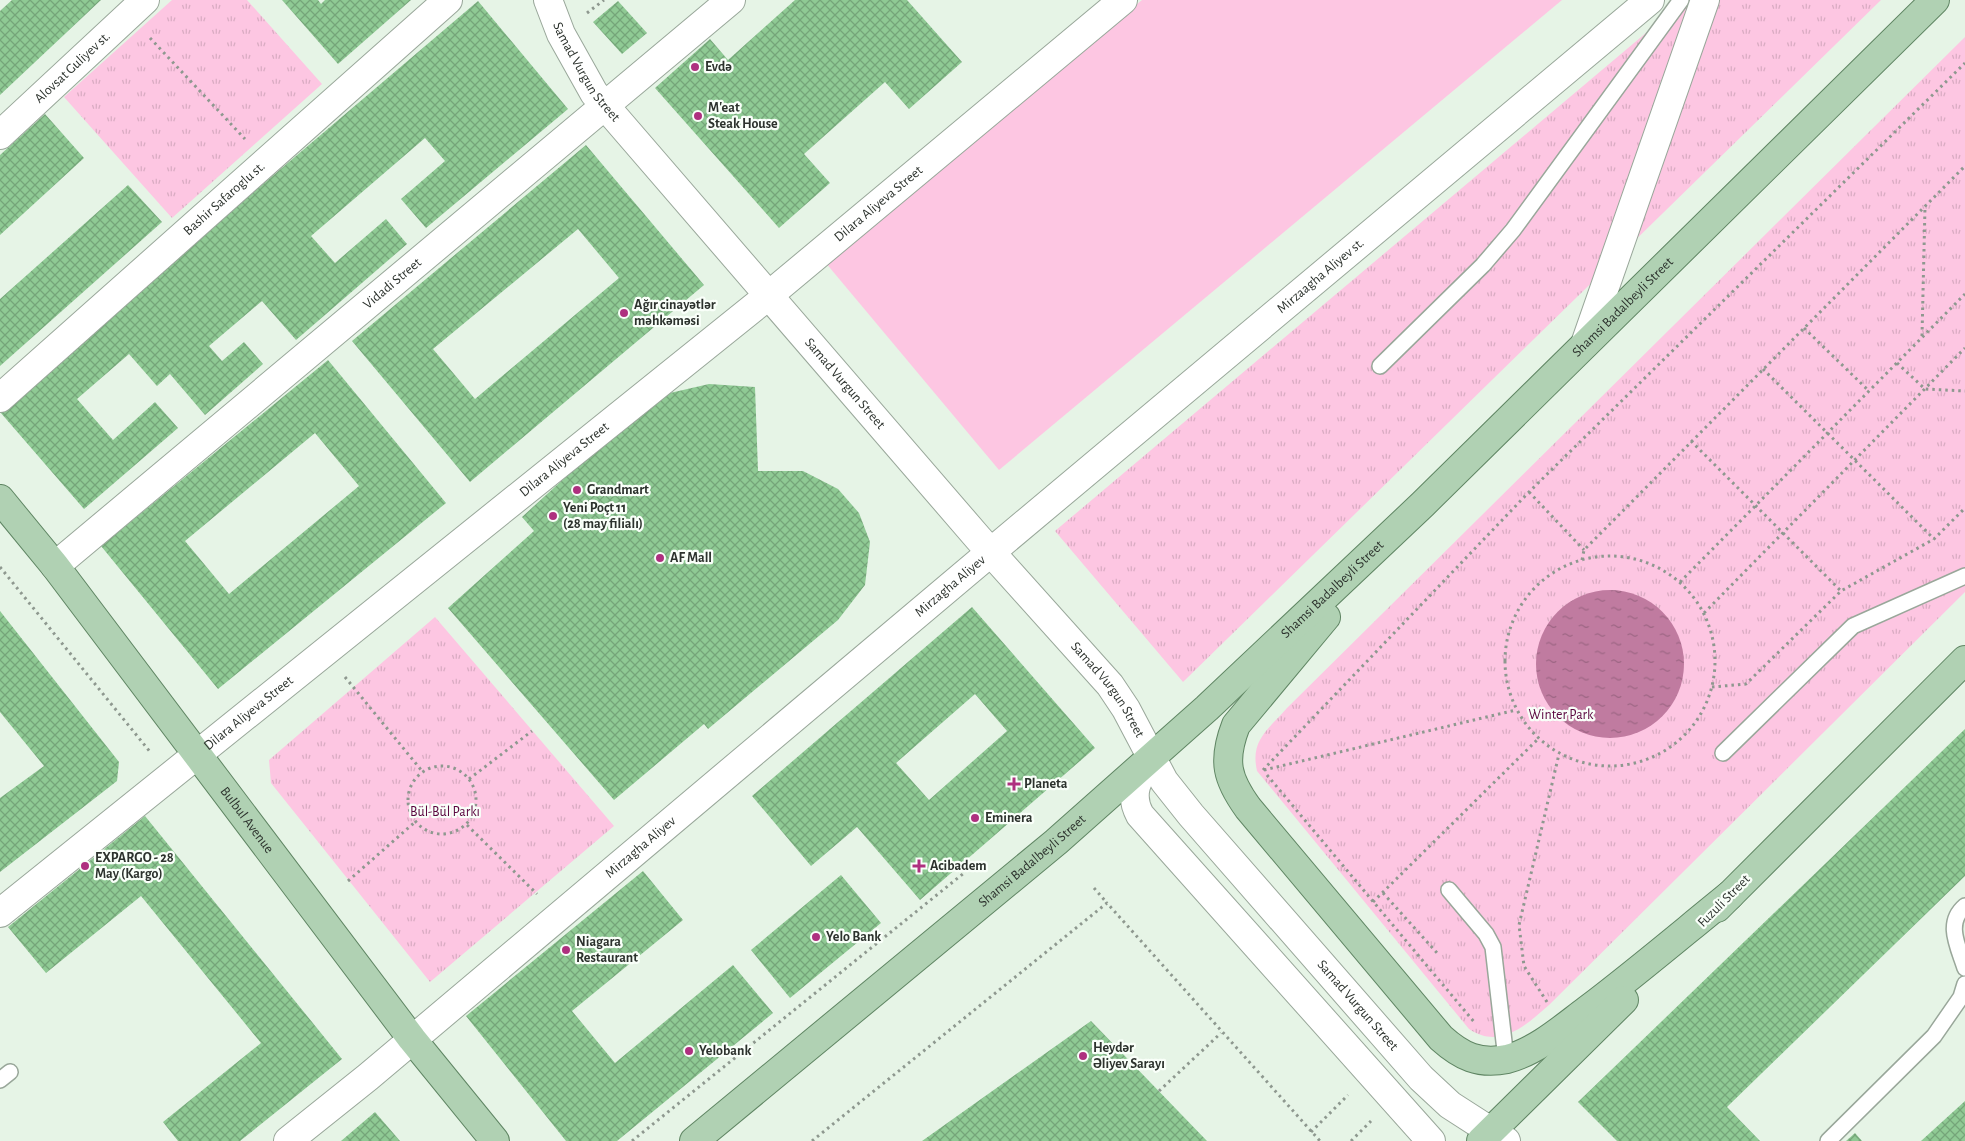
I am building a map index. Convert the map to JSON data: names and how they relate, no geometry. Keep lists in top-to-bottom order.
{
  "streets": {
    "main road": ["Shamsi Badalbeyli Street", "Bulbul Avenue", "Fuzuli Street"],
    "street": [
      "Alovsat Guliyev st.",
      "Samad Vurgun Street",
      "Bashir Safaroglu st.",
      "Dilara Aliyeva Street",
      "Mirzaagha Aliyev st.",
      "Vidadi Street",
      "Mirzagha Aliyev"
    ]
  },
  "crossings": [
    ["Samad Vurgun Street", "Dilara Aliyeva Street"],
    ["Samad Vurgun Street", "Mirzaagha Aliyev st."],
    ["Samad Vurgun Street", "Vidadi Street"],
    ["Samad Vurgun Street", "Shamsi Badalbeyli Street"],
    ["Samad Vurgun Street", "Mirzagha Aliyev"],
    ["Samad Vurgun Street", "Fuzuli Street"],
    ["Dilara Aliyeva Street", "Bulbul Avenue"],
    ["Mirzaagha Aliyev st.", "Mirzagha Aliyev"],
    ["Vidadi Street", "Bulbul Avenue"],
    ["Mirzagha Aliyev", "Bulbul Avenue"]
  ],
  "parks": ["Winter Park", "Bül-Bül Parkı"],
  "places": {
    "other": [
      "Evdə",
      "M'eat Steak House",
      "Ağır cinayətlər məhkəməsi",
      "Grandmart",
      "Yeni Poçt 11 (28 may filialı)",
      "AF Mall",
      "Eminera",
      "EXPARGO - 28 May (Kargo)",
      "Yelo Bank",
      "Niagara Restaurant",
      "Yelobank",
      "Heydər Əliyev Sarayı"
    ],
    "health": ["Planeta", "Acibadem"]
  }
}
